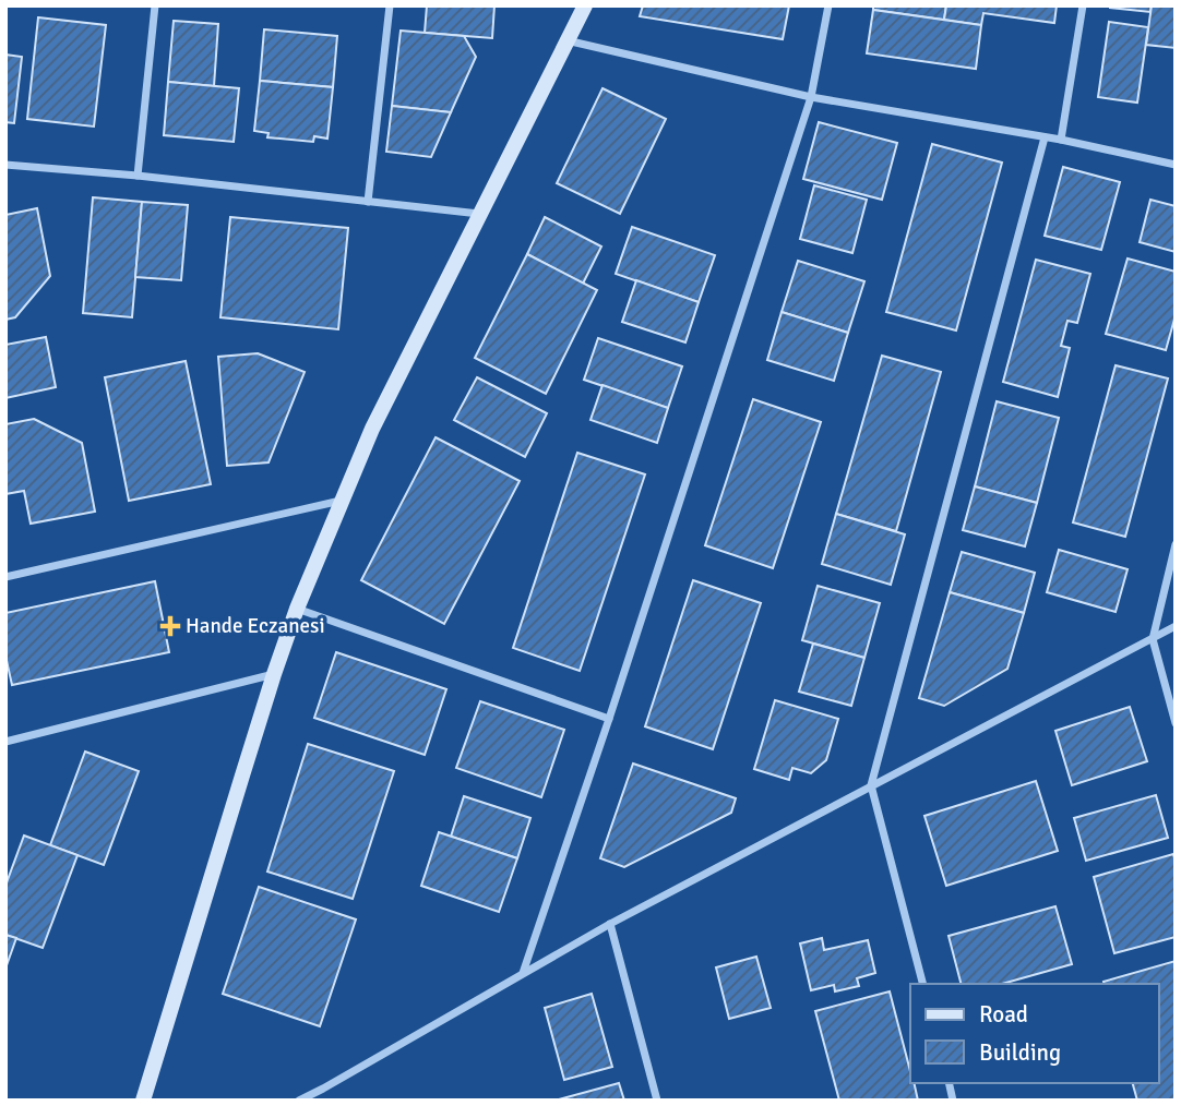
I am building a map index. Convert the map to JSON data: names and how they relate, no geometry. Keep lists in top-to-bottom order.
{
  "places": {
    "health": ["Hande Eczanesi"]
  },
  "legend": ["Road", "Building"]
}
